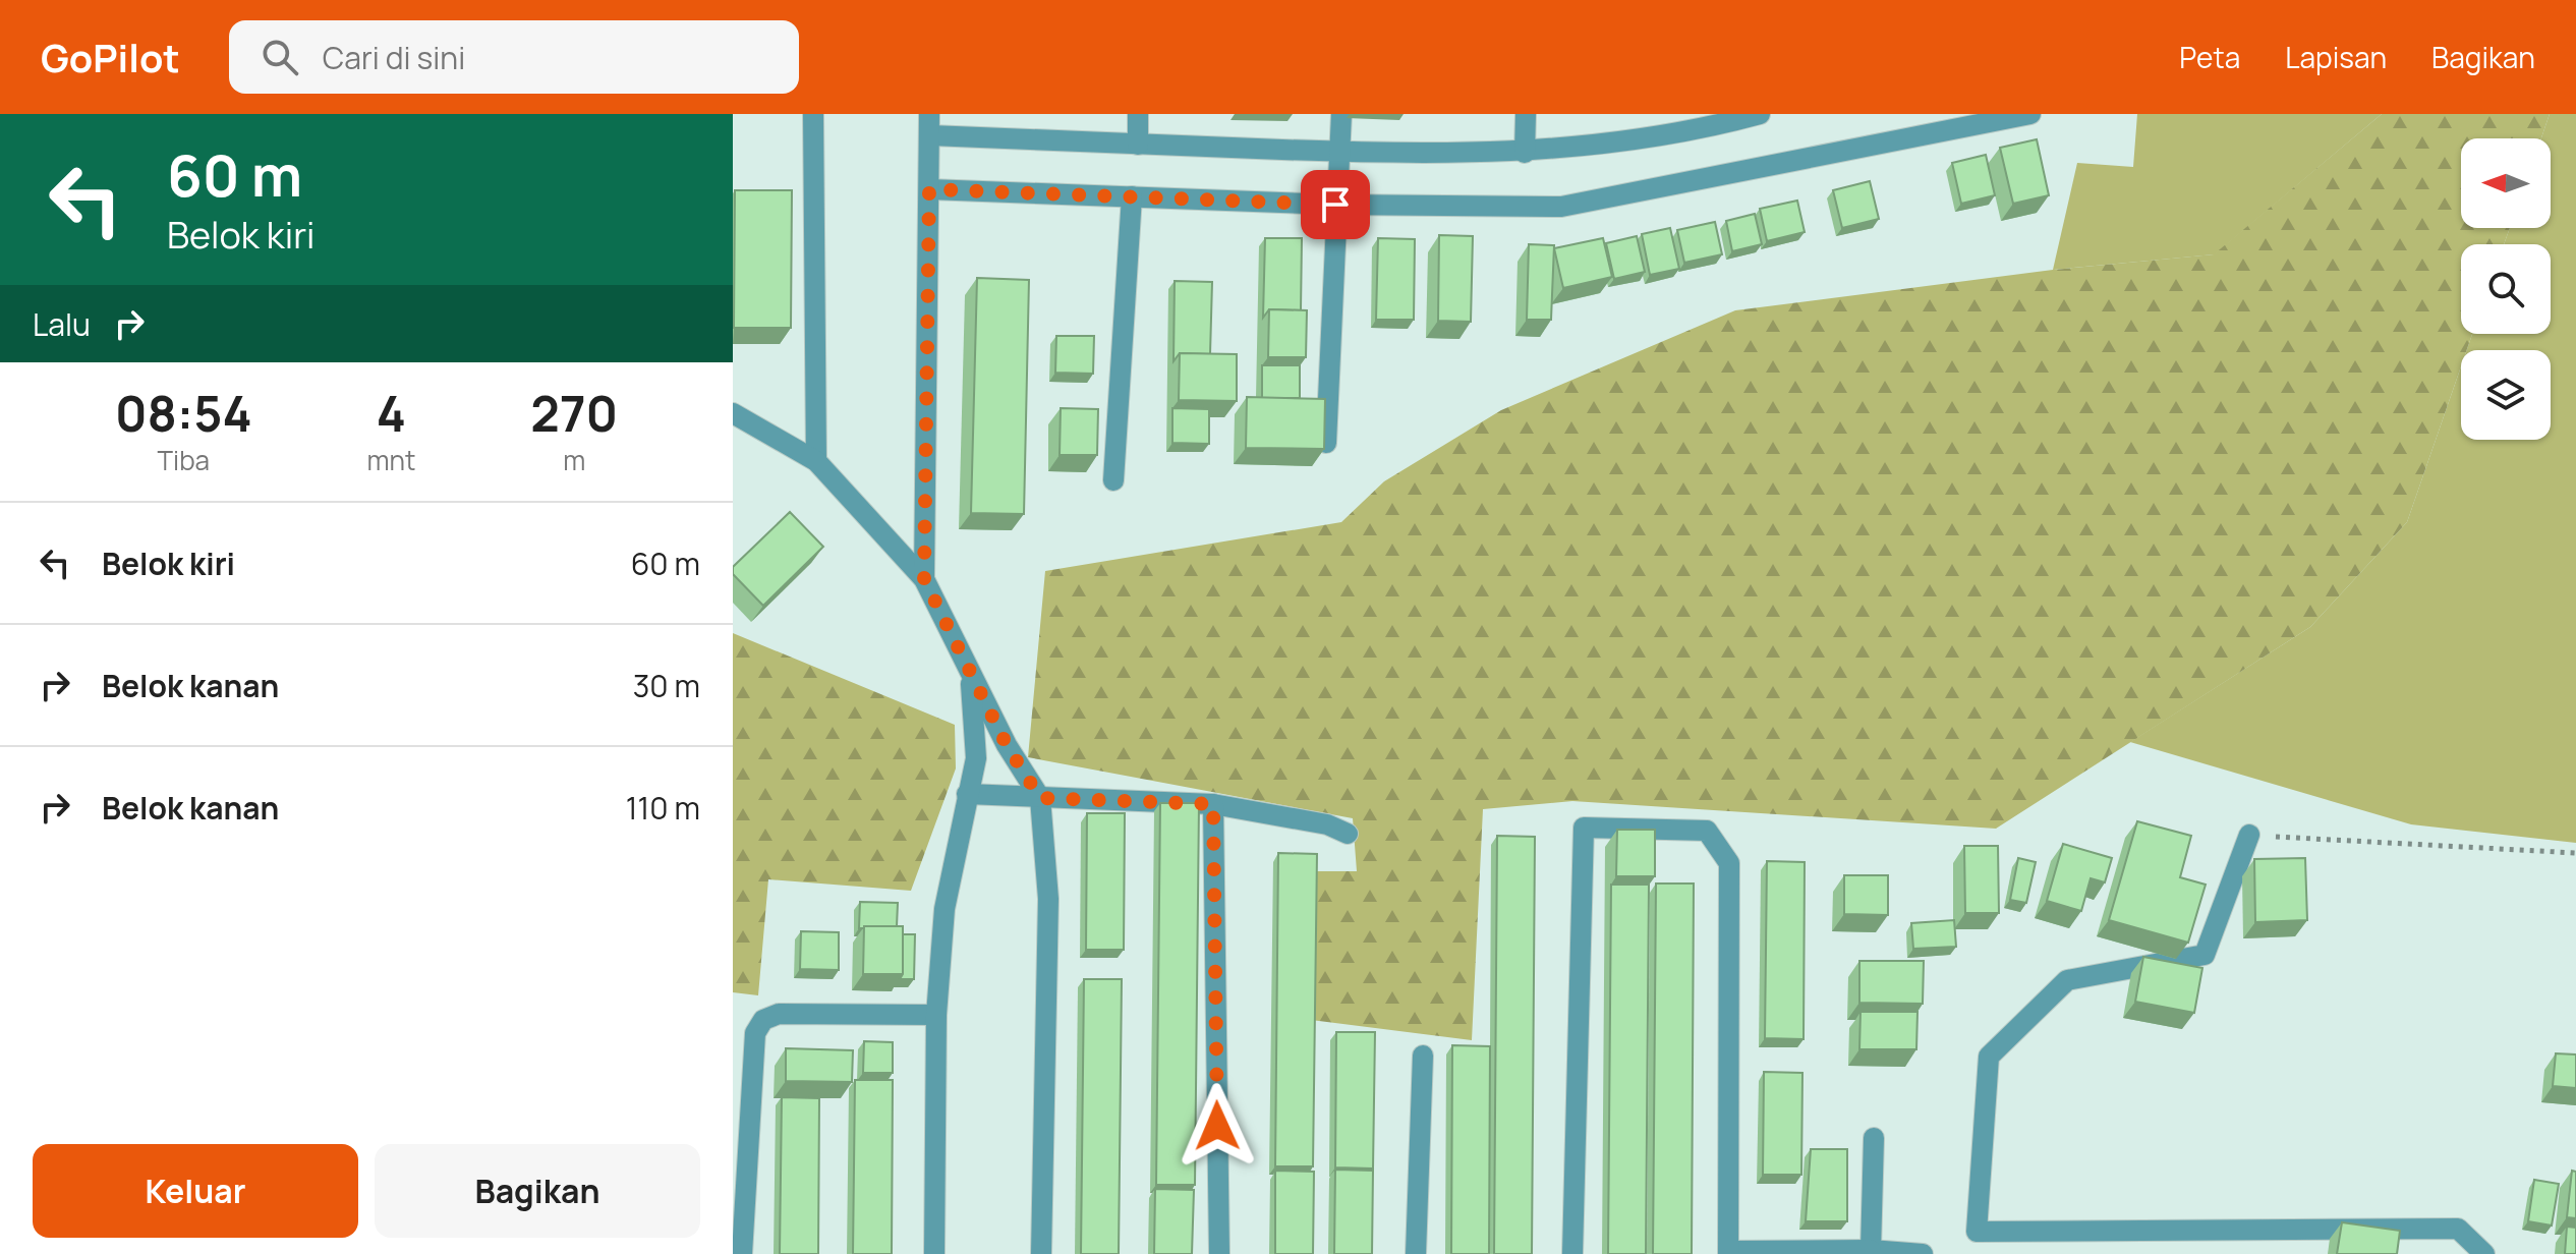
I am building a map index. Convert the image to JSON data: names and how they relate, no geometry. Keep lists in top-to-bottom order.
{
  "north": "left",
  "page": {
    "header": "GoPilot",
    "search": "Cari di sini",
    "nav": ["Peta", "Lapisan", "Bagikan"],
    "turn": ["60 m", "Belok kiri"],
    "then": "Lalu",
    "eta": [
      "08:54",
      "Tiba",
      "4",
      "mnt",
      "270",
      "m"
    ],
    "list": [
      {
        "name": "Belok kiri",
        "value": "60 m"
      },
      {
        "name": "Belok kanan",
        "value": "30 m"
      },
      {
        "name": "Belok kanan",
        "value": "110 m"
      }
    ],
    "buttons": ["Keluar", "Bagikan"]
  }
}
